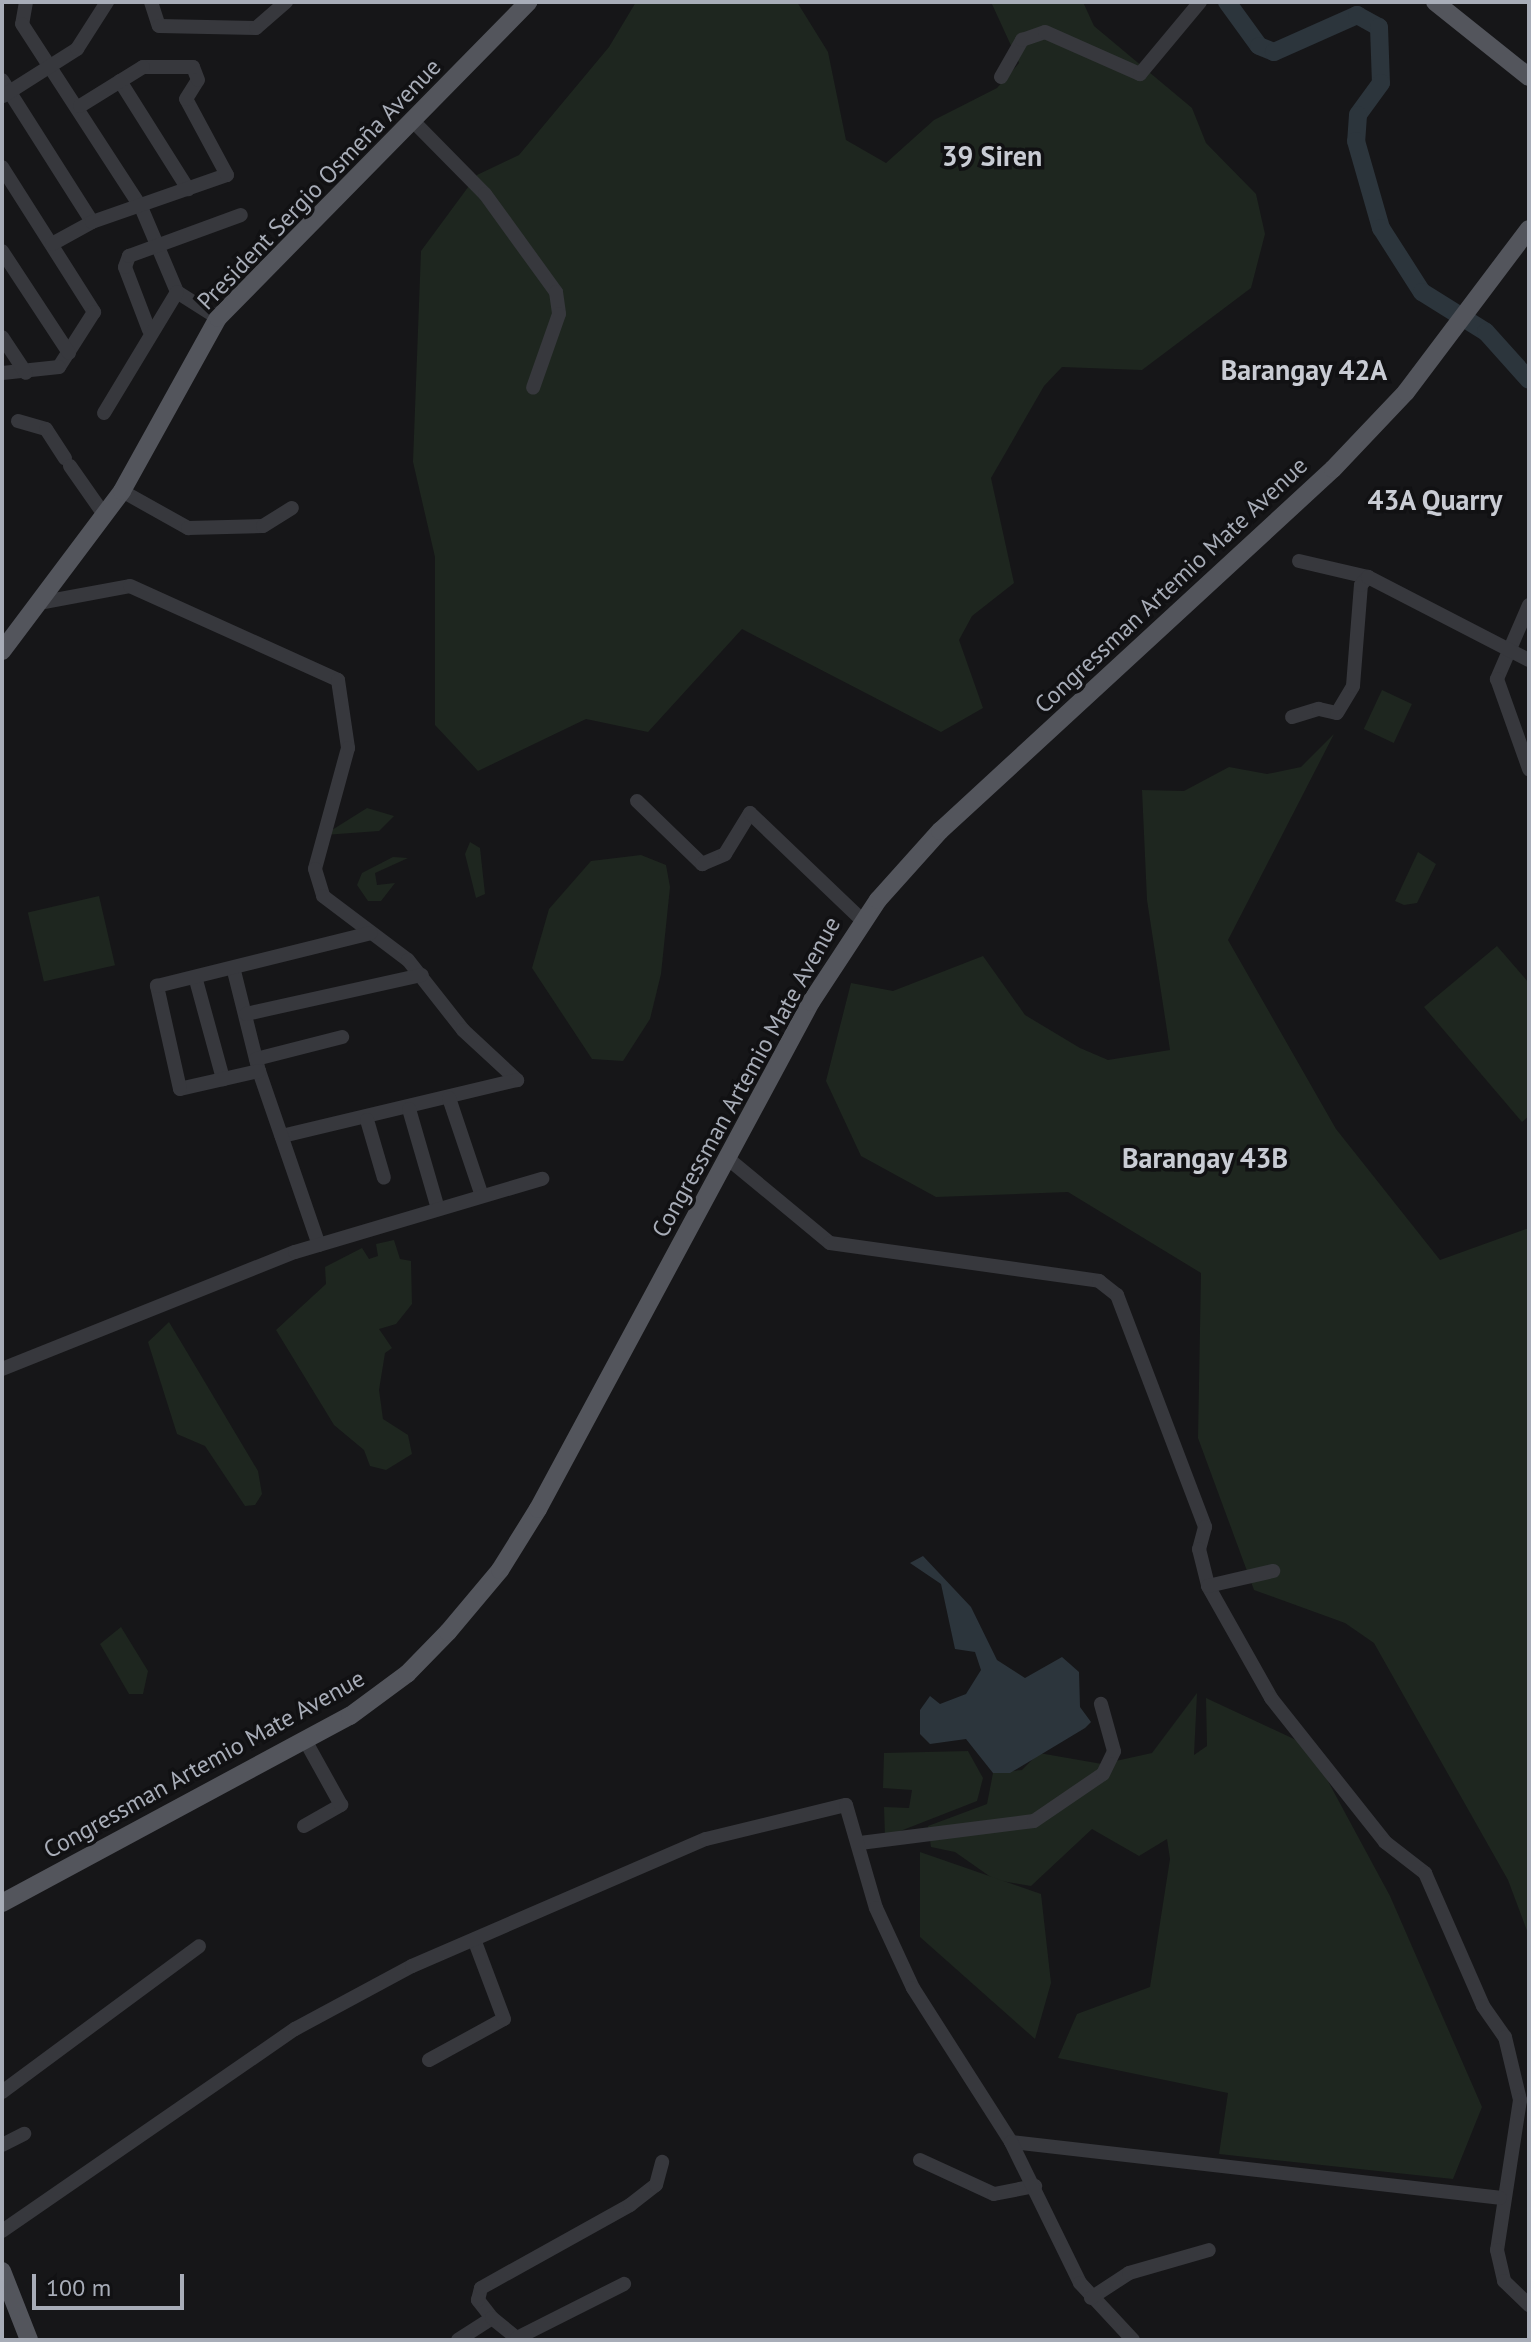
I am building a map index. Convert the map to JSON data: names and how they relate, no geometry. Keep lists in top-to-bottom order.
{
  "streets": {
    "main road": ["President Sergio Osmeña Avenue", "Congressman Artemio Mate Avenue"]
  },
  "districts": [
    "39 Siren",
    "Barangay 42A",
    "43A Quarry",
    "Barangay 43B"
  ],
  "scale_bar": "100 m"
}
